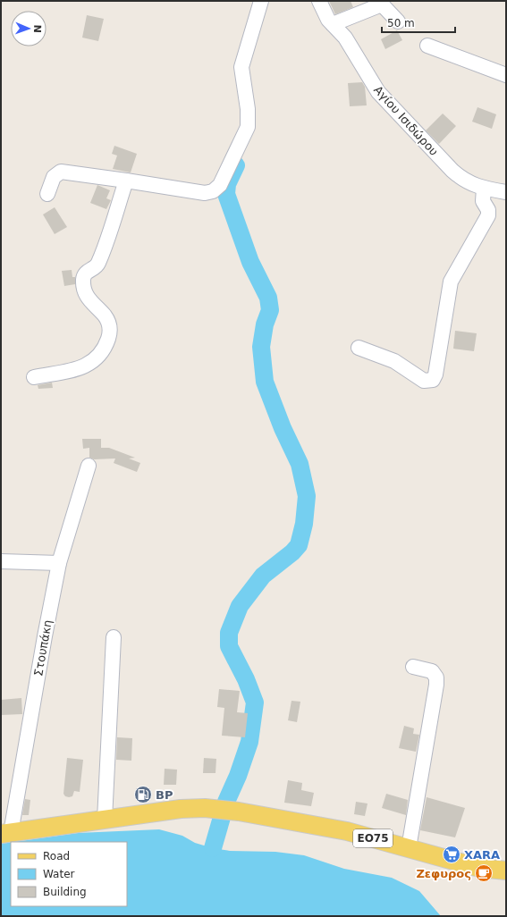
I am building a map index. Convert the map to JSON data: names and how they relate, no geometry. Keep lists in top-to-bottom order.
{
  "streets": {
    "main road": ["ΕΟ75"],
    "street": ["Αγίου Ισιδώρου", "Στουπάκη"]
  },
  "crossings": [
    ["Στουπάκη", "ΕΟ75"]
  ],
  "places": {
    "fuel station": ["BP"],
    "supermarket": ["XARA"],
    "cafe": ["Ζεφυρος"]
  },
  "legend": ["Road", "Water", "Building"],
  "scale_bar": "50 m",
  "north": "right"
}
